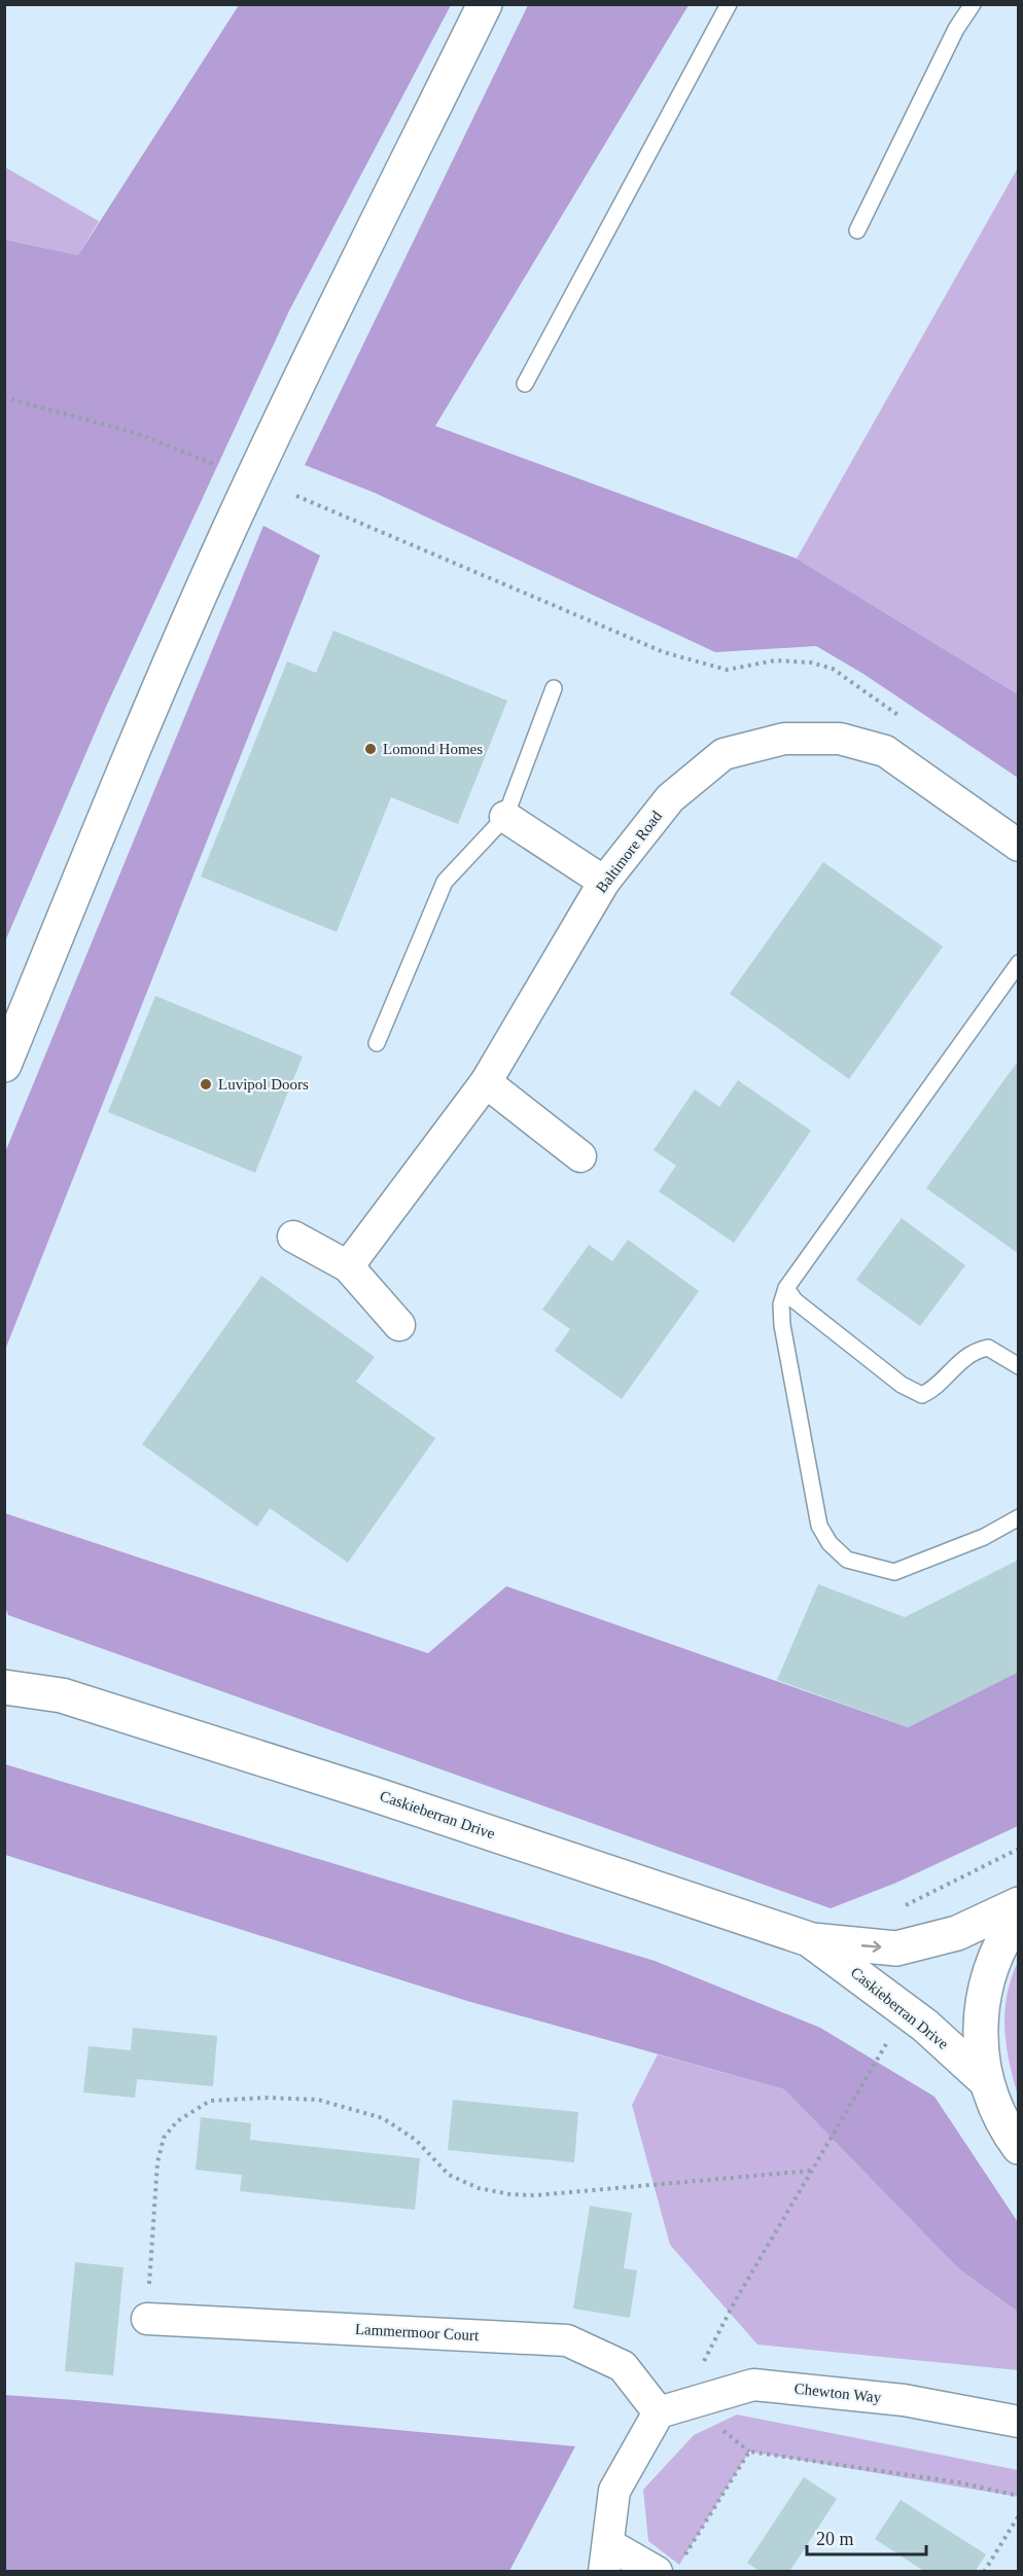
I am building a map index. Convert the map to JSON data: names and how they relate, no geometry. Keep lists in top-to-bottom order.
{
  "streets": {
    "street": [
      "Baltimore Road",
      "Caskieberran Drive",
      "Lammermoor Court",
      "Chewton Way"
    ]
  },
  "crossings": [
    ["Lammermoor Court", "Chewton Way"]
  ],
  "places": ["Lomond Homes", "Luvipol Doors"],
  "scale_bar": "20 m"
}
